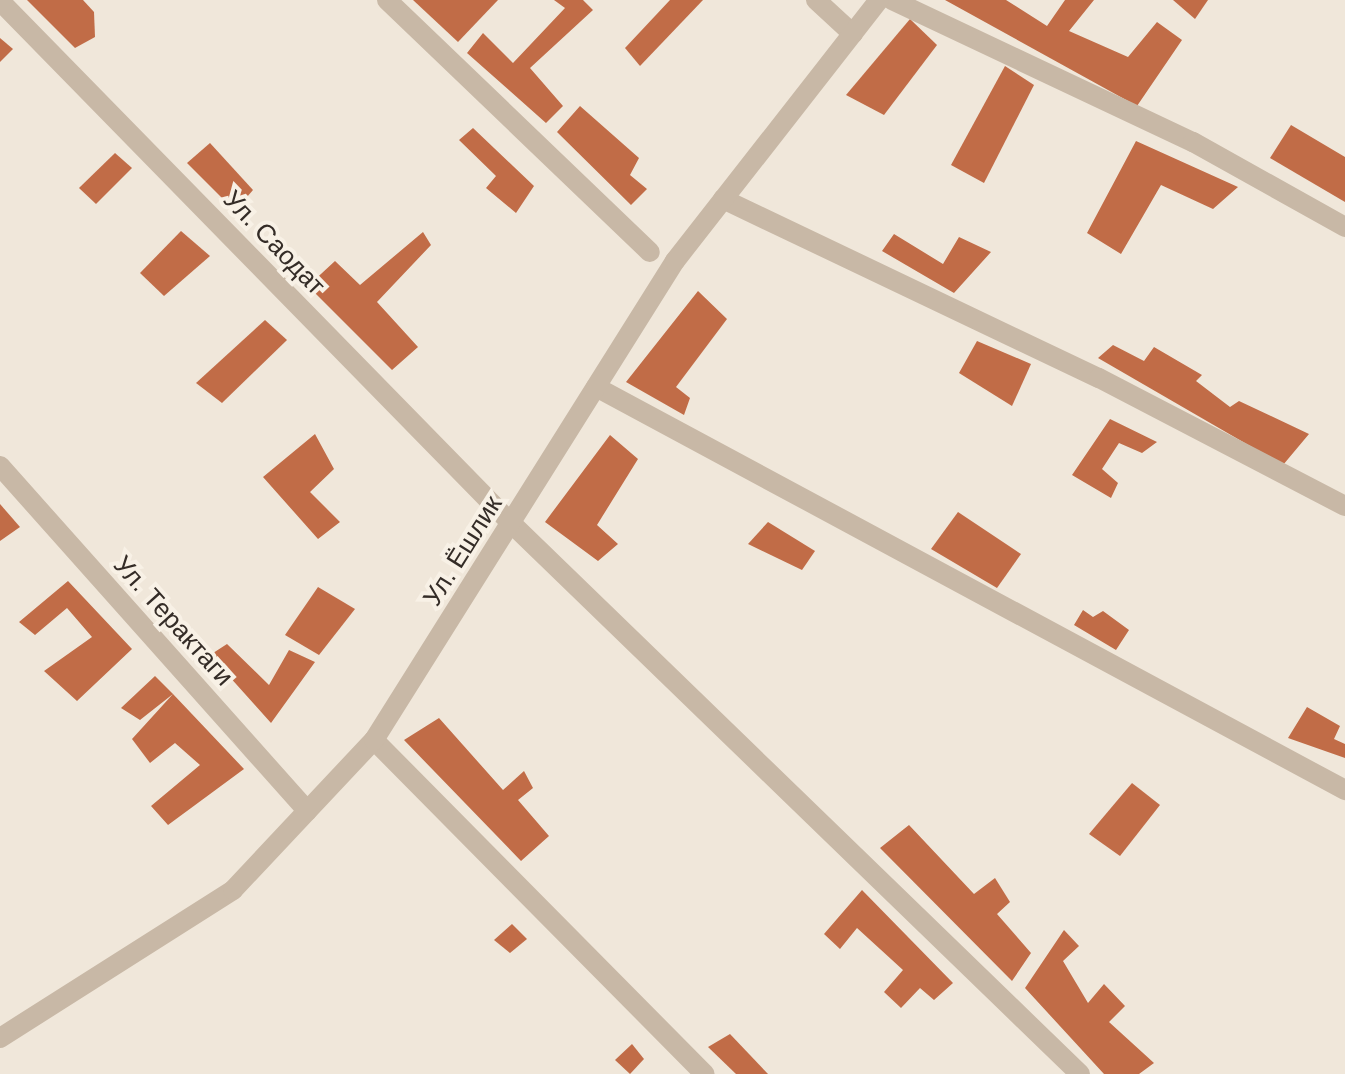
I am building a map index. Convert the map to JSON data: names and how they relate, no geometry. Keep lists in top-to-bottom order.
{
  "streets": {
    "street": ["Ул. Саодат", "Ул. Ёшлик", "Ул. Терактаги"]
  },
  "crossings": [
    ["Ул. Саодат", "Ул. Ёшлик"],
    ["Ул. Ёшлик", "Ул. Терактаги"]
  ]
}
